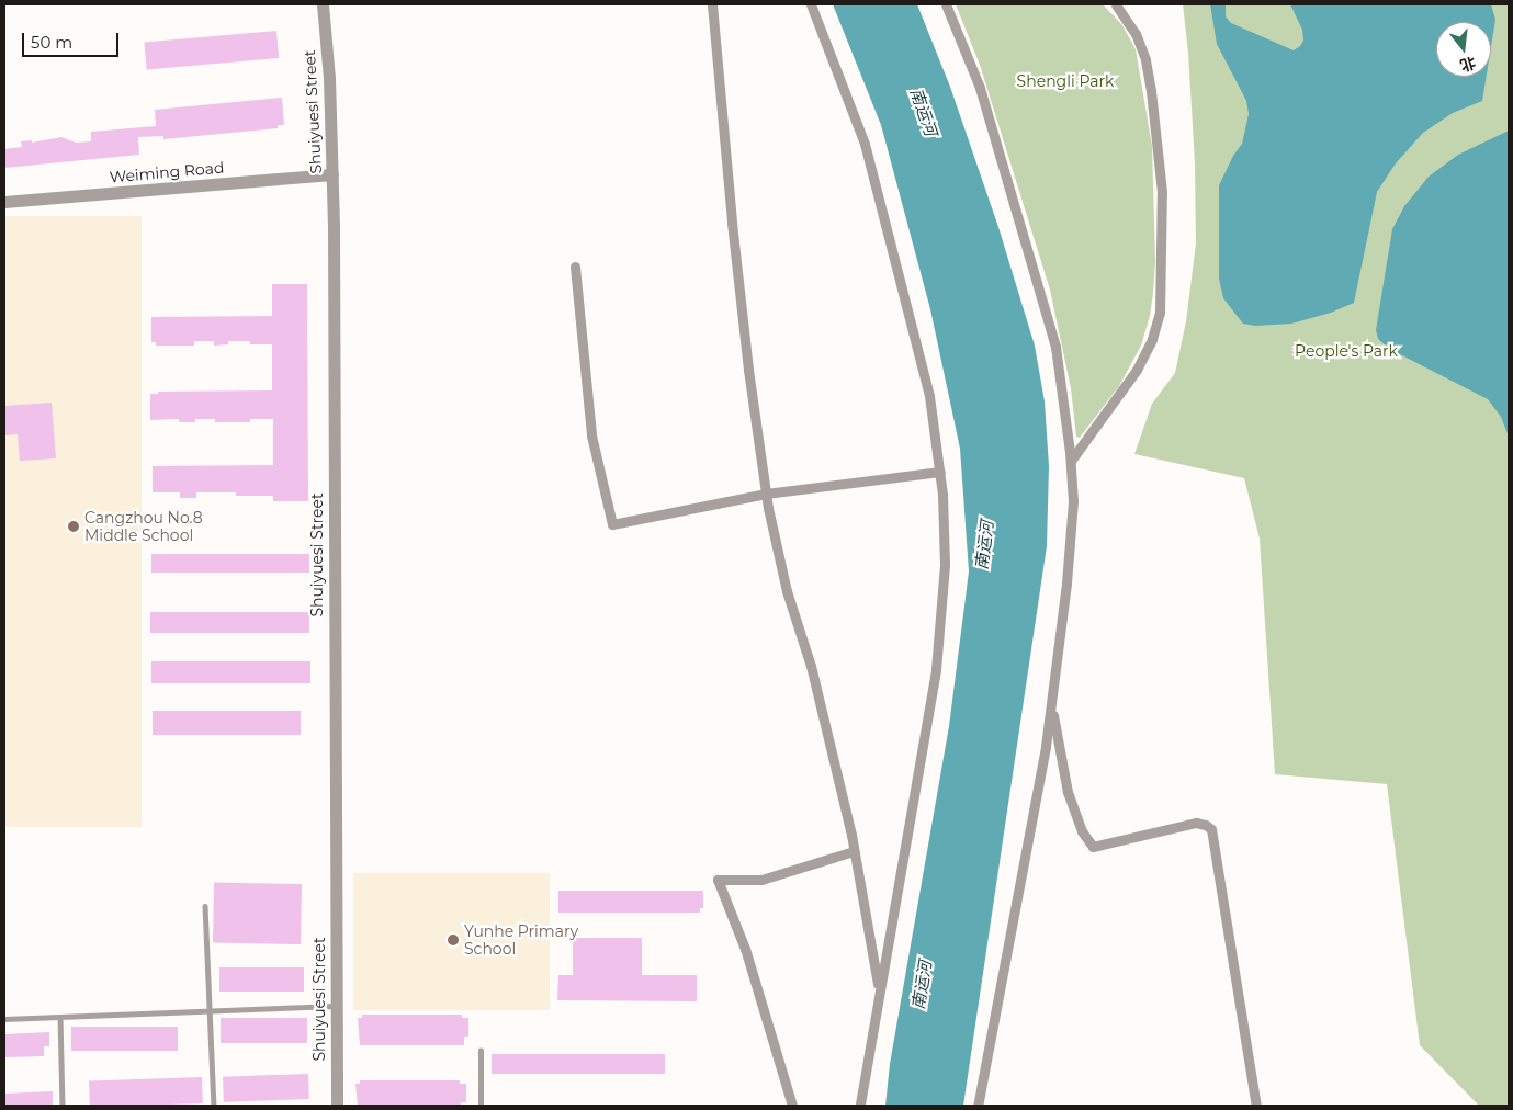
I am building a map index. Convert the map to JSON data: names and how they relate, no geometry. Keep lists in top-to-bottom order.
{
  "streets": {
    "street": ["Shuiyuesi Street", "Weiming Road"]
  },
  "crossings": [
    ["Shuiyuesi Street", "Weiming Road"]
  ],
  "water": ["南运河"],
  "parks": ["Shengli Park", "People's Park"],
  "places": ["Cangzhou No.8 Middle School", "Yunhe Primary School"],
  "scale_bar": "50 m",
  "north": "bottom"
}
